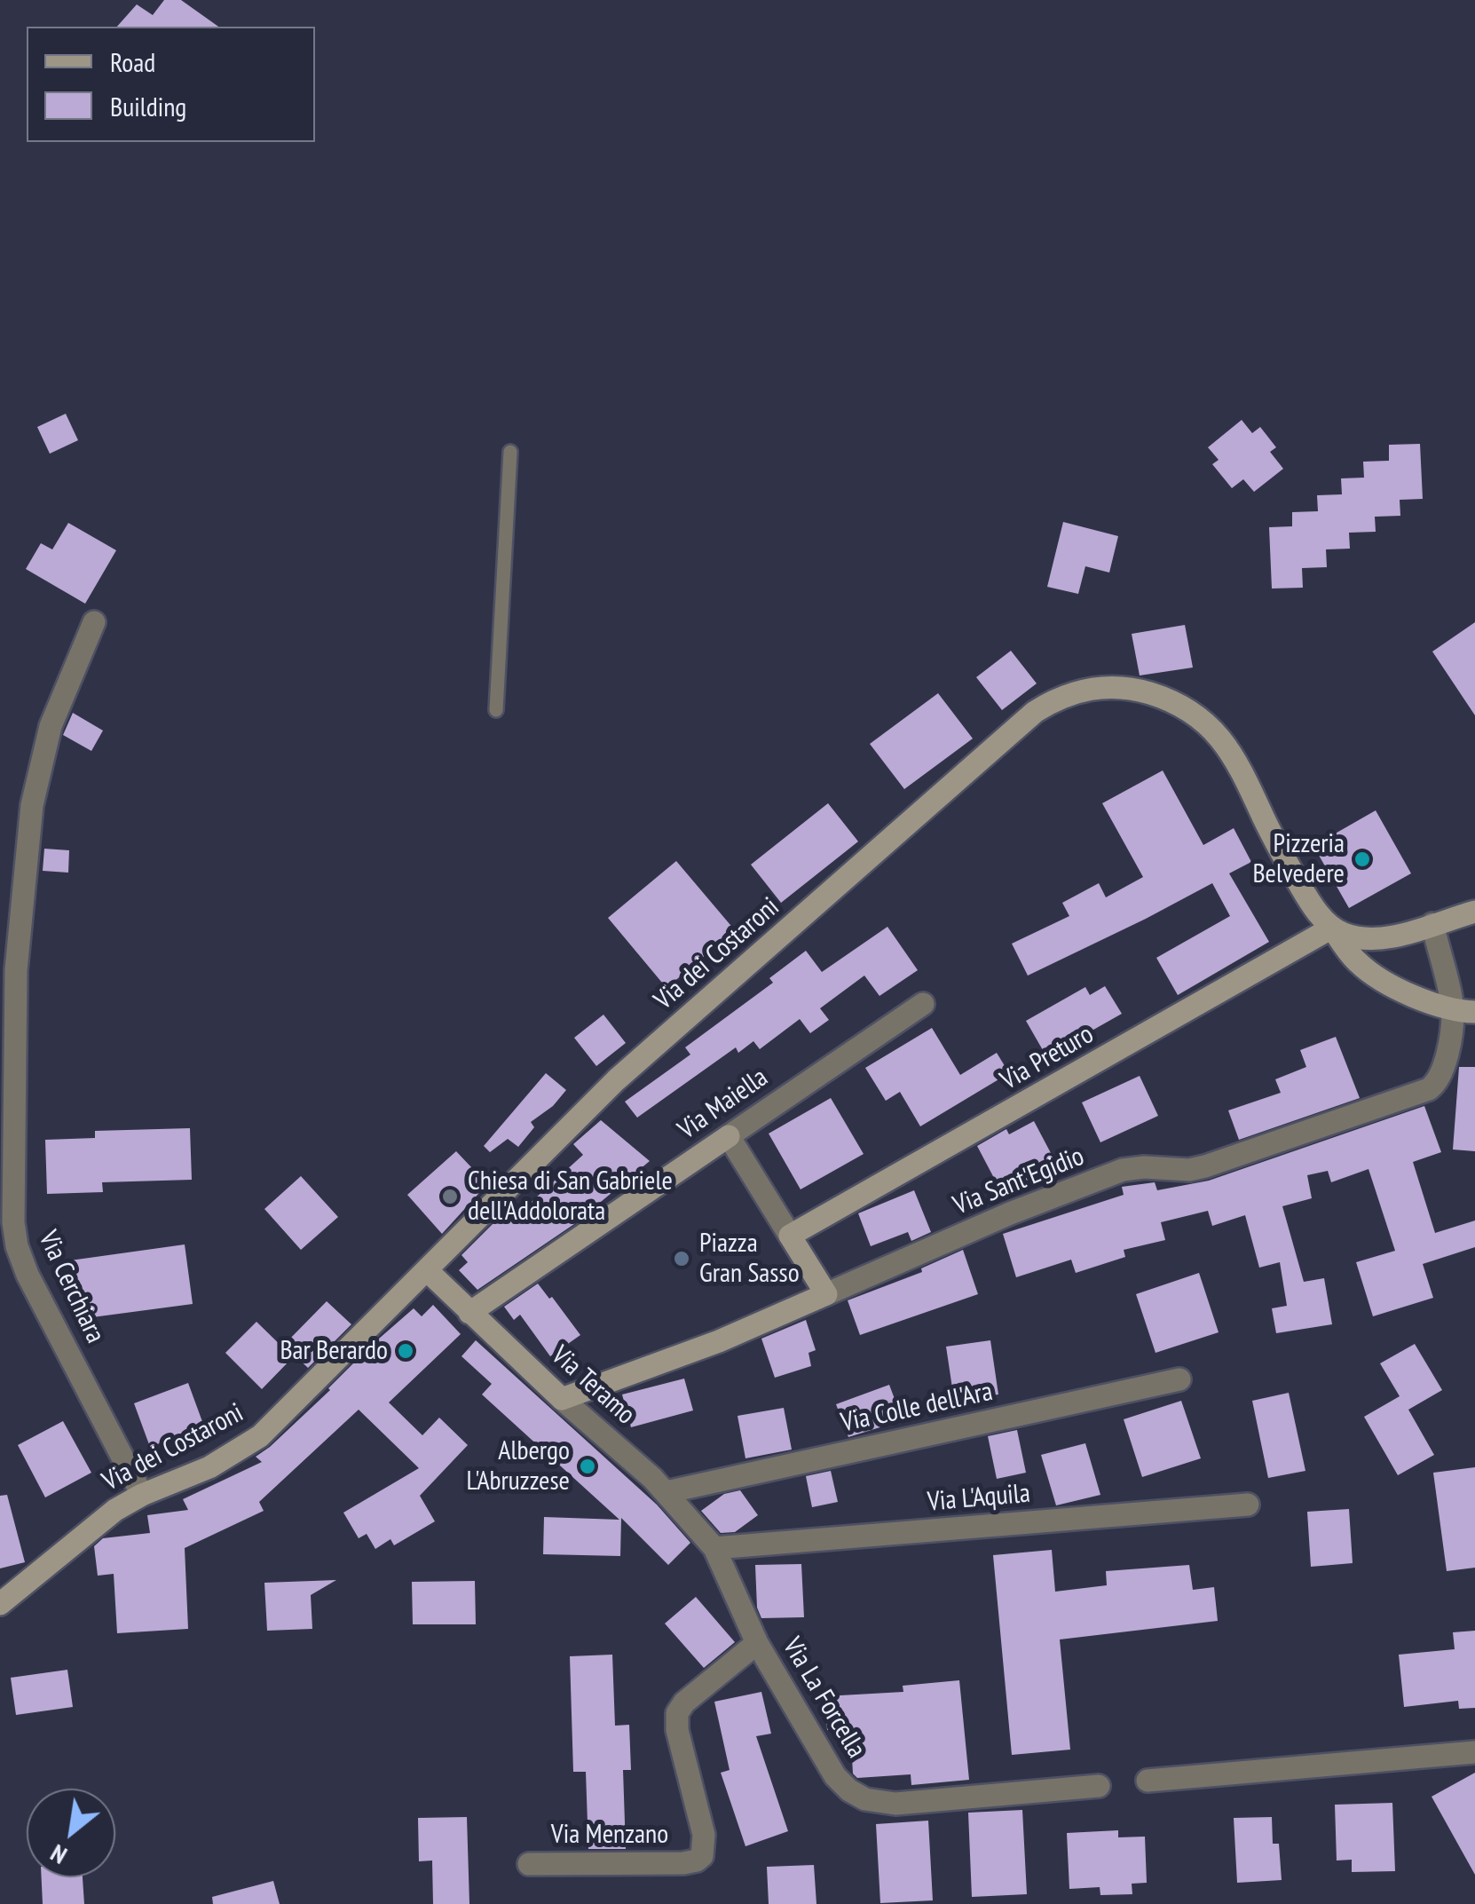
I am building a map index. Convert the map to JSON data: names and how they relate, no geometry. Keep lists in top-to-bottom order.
{
  "streets": {
    "street": [
      "Via dei Costaroni",
      "Via Preturo",
      "Via Maiella",
      "Via Sant'Egidio",
      "Via Cerchiara",
      "Via Teramo",
      "Via Colle dell'Ara",
      "Via L'Aquila",
      "Via La Forcella",
      "Via Menzano"
    ]
  },
  "crossings": [
    ["Via dei Costaroni", "Via Preturo"],
    ["Via dei Costaroni", "Via Cerchiara"],
    ["Via dei Costaroni", "Via Teramo"],
    ["Via Maiella", "Via Teramo"],
    ["Via Sant'Egidio", "Via Teramo"],
    ["Via Teramo", "Via Colle dell'Ara"],
    ["Via Teramo", "Via L'Aquila"],
    ["Via Teramo", "Via La Forcella"],
    ["Via L'Aquila", "Via La Forcella"],
    ["Via La Forcella", "Via Menzano"]
  ],
  "places": [
    "Pizzeria Belvedere",
    "Chiesa di San Gabriele dell'Addolorata",
    "Piazza Gran Sasso",
    "Bar Berardo",
    "Albergo L'Abruzzese"
  ],
  "legend": ["Road", "Building"],
  "north": "bottom left"
}
